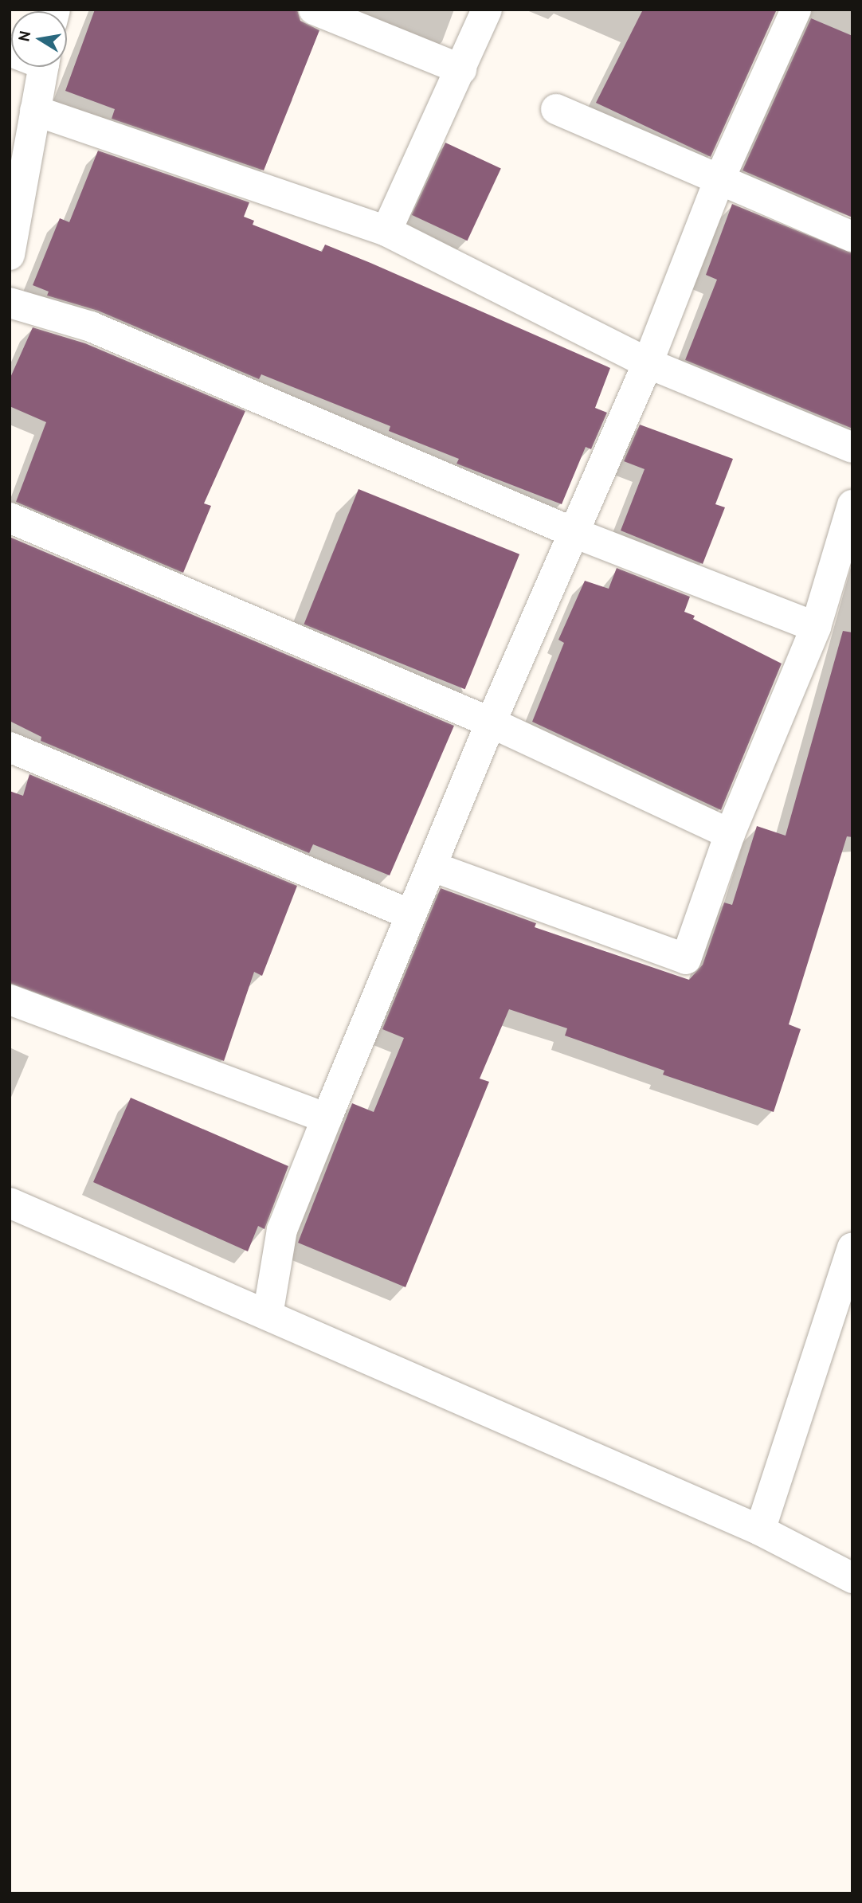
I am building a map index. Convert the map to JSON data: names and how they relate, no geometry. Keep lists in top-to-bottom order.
{
  "north": "left"
}
